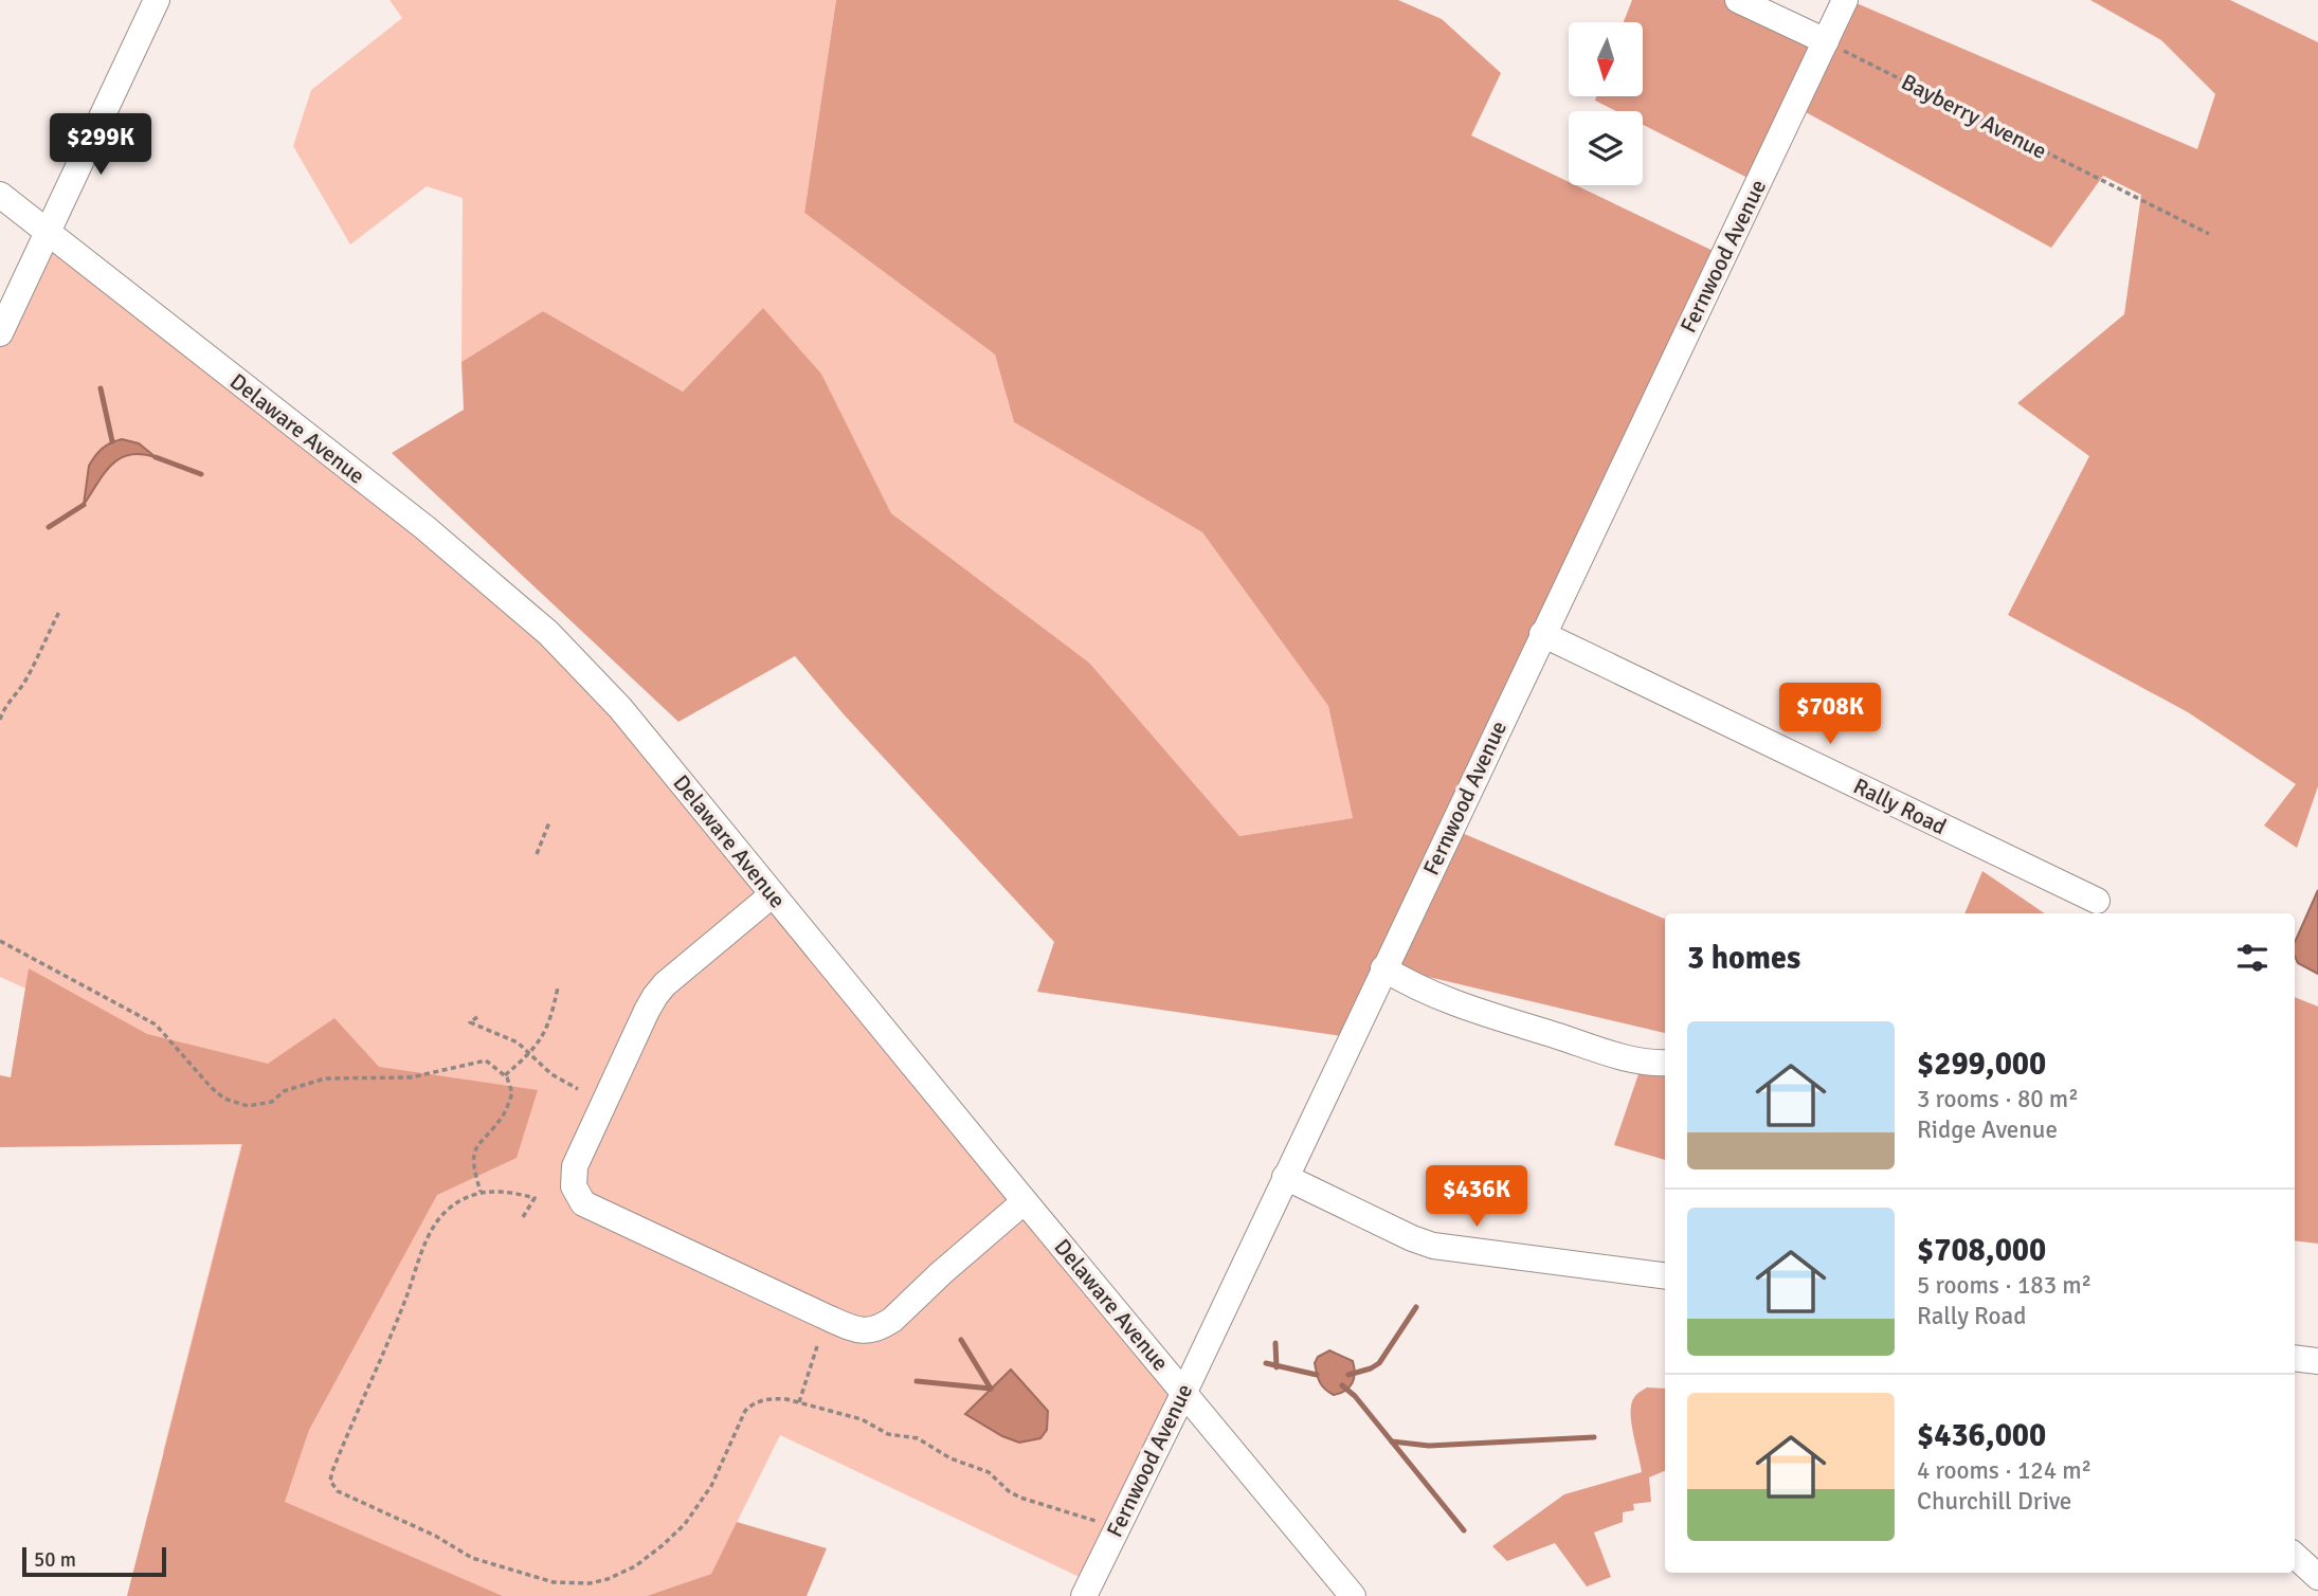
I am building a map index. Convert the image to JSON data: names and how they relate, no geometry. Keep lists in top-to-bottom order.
{
  "streets": {
    "street": ["Fernwood Avenue", "Delaware Avenue", "Rally Road"],
    "path": ["Bayberry Avenue"]
  },
  "crossings": [
    ["Bayberry Avenue", "Fernwood Avenue"],
    ["Fernwood Avenue", "Delaware Avenue"],
    ["Fernwood Avenue", "Rally Road"]
  ],
  "scale_bar": "50 m",
  "north": "bottom",
  "page": {
    "price": ["$299K", "$708K", "$436K"],
    "heading": "3 homes",
    "list": [
      {
        "name": "$299,000",
        "note": "3 rooms · 80 m² · Ridge Avenue"
      },
      {
        "name": "$708,000",
        "note": "5 rooms · 183 m² · Rally Road"
      },
      {
        "name": "$436,000",
        "note": "4 rooms · 124 m² · Churchill Drive"
      }
    ],
    "scale": "50 m"
  }
}
